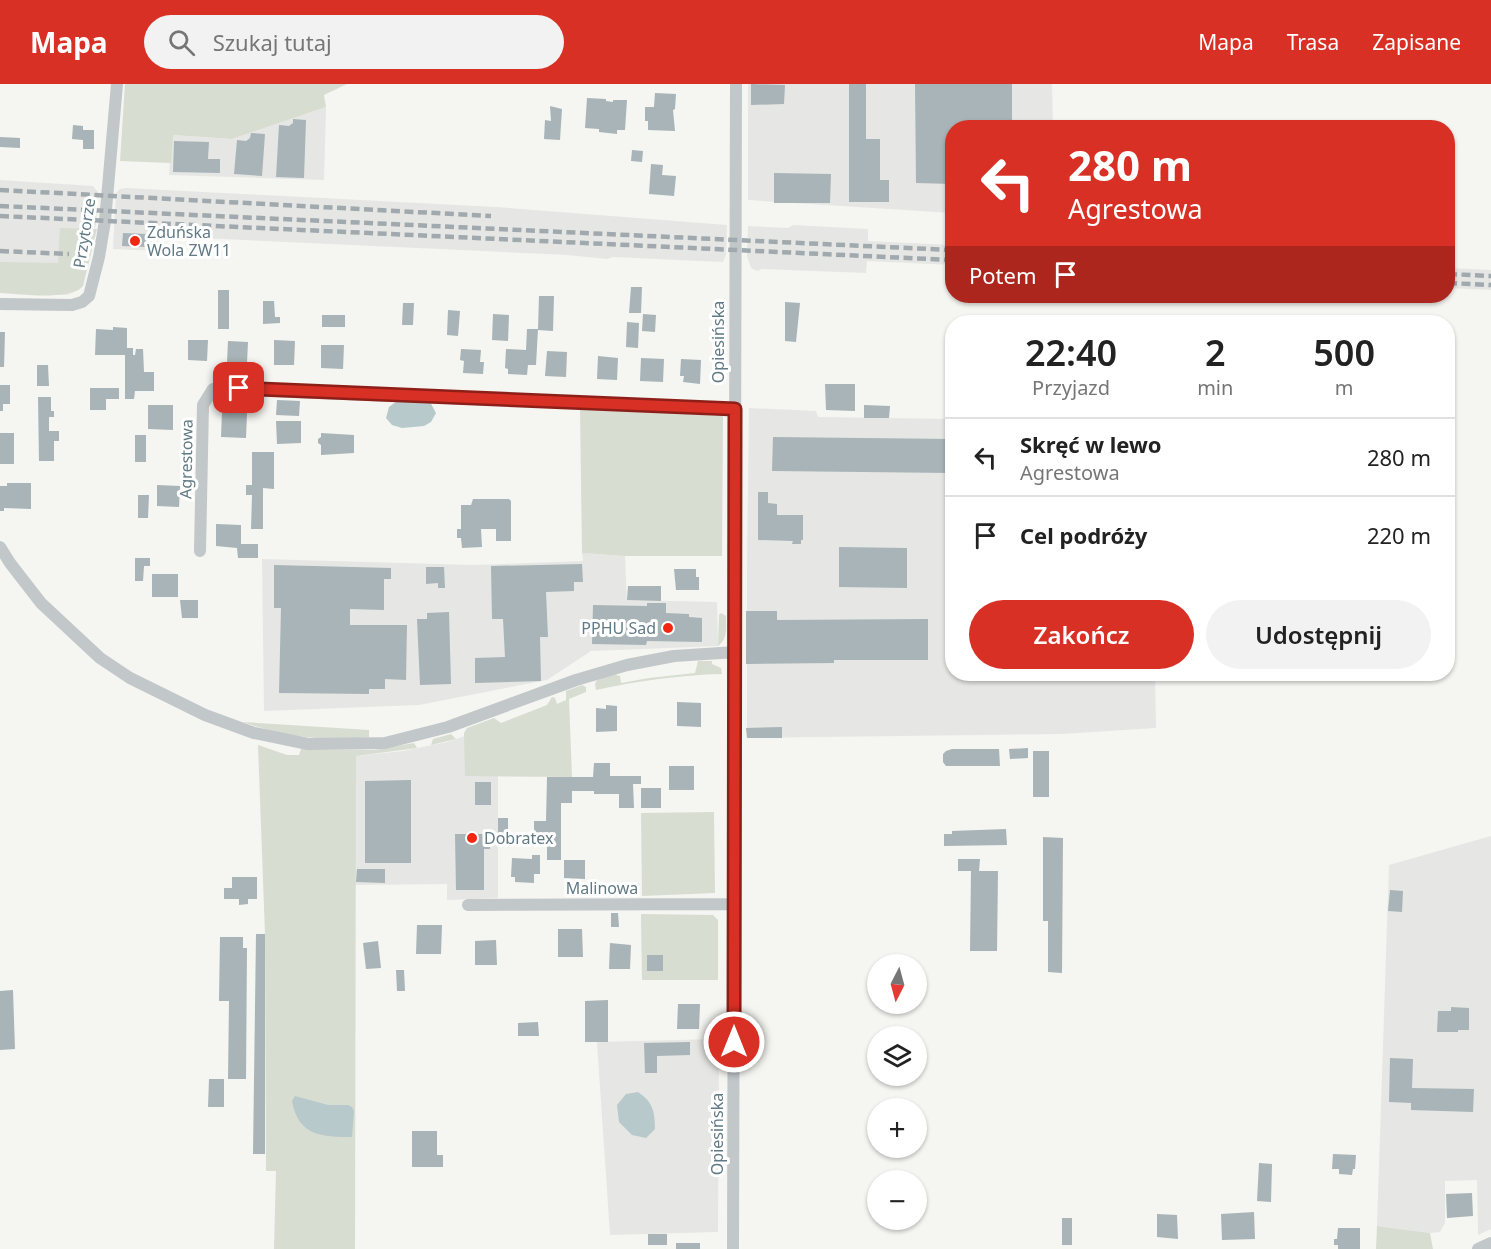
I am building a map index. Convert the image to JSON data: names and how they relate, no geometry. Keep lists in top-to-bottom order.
{
  "streets": {
    "street": [
      "Przytorze",
      "Opiesińska",
      "Agrestowa",
      "Malinowa"
    ]
  },
  "crossings": [
    ["Opiesińska", "Agrestowa"],
    ["Opiesińska", "Malinowa"]
  ],
  "places": ["Zduńska Wola ZW11", "PPHU Sad", "Dobratex"],
  "north": "bottom",
  "page": {
    "header": "Mapa",
    "search": "Szukaj tutaj",
    "nav": ["Mapa", "Trasa", "Zapisane"],
    "turn": ["280 m", "Agrestowa"],
    "then": "Potem",
    "eta": [
      "22:40",
      "Przyjazd",
      "2",
      "min",
      "500",
      "m"
    ],
    "list": [
      {
        "name": "Skręć w lewo",
        "note": "Agrestowa",
        "value": "280 m"
      },
      {
        "name": "Cel podróży",
        "value": "220 m"
      }
    ],
    "buttons": ["Zakończ", "Udostępnij"],
    "map_buttons": ["+", "−"]
  }
}
